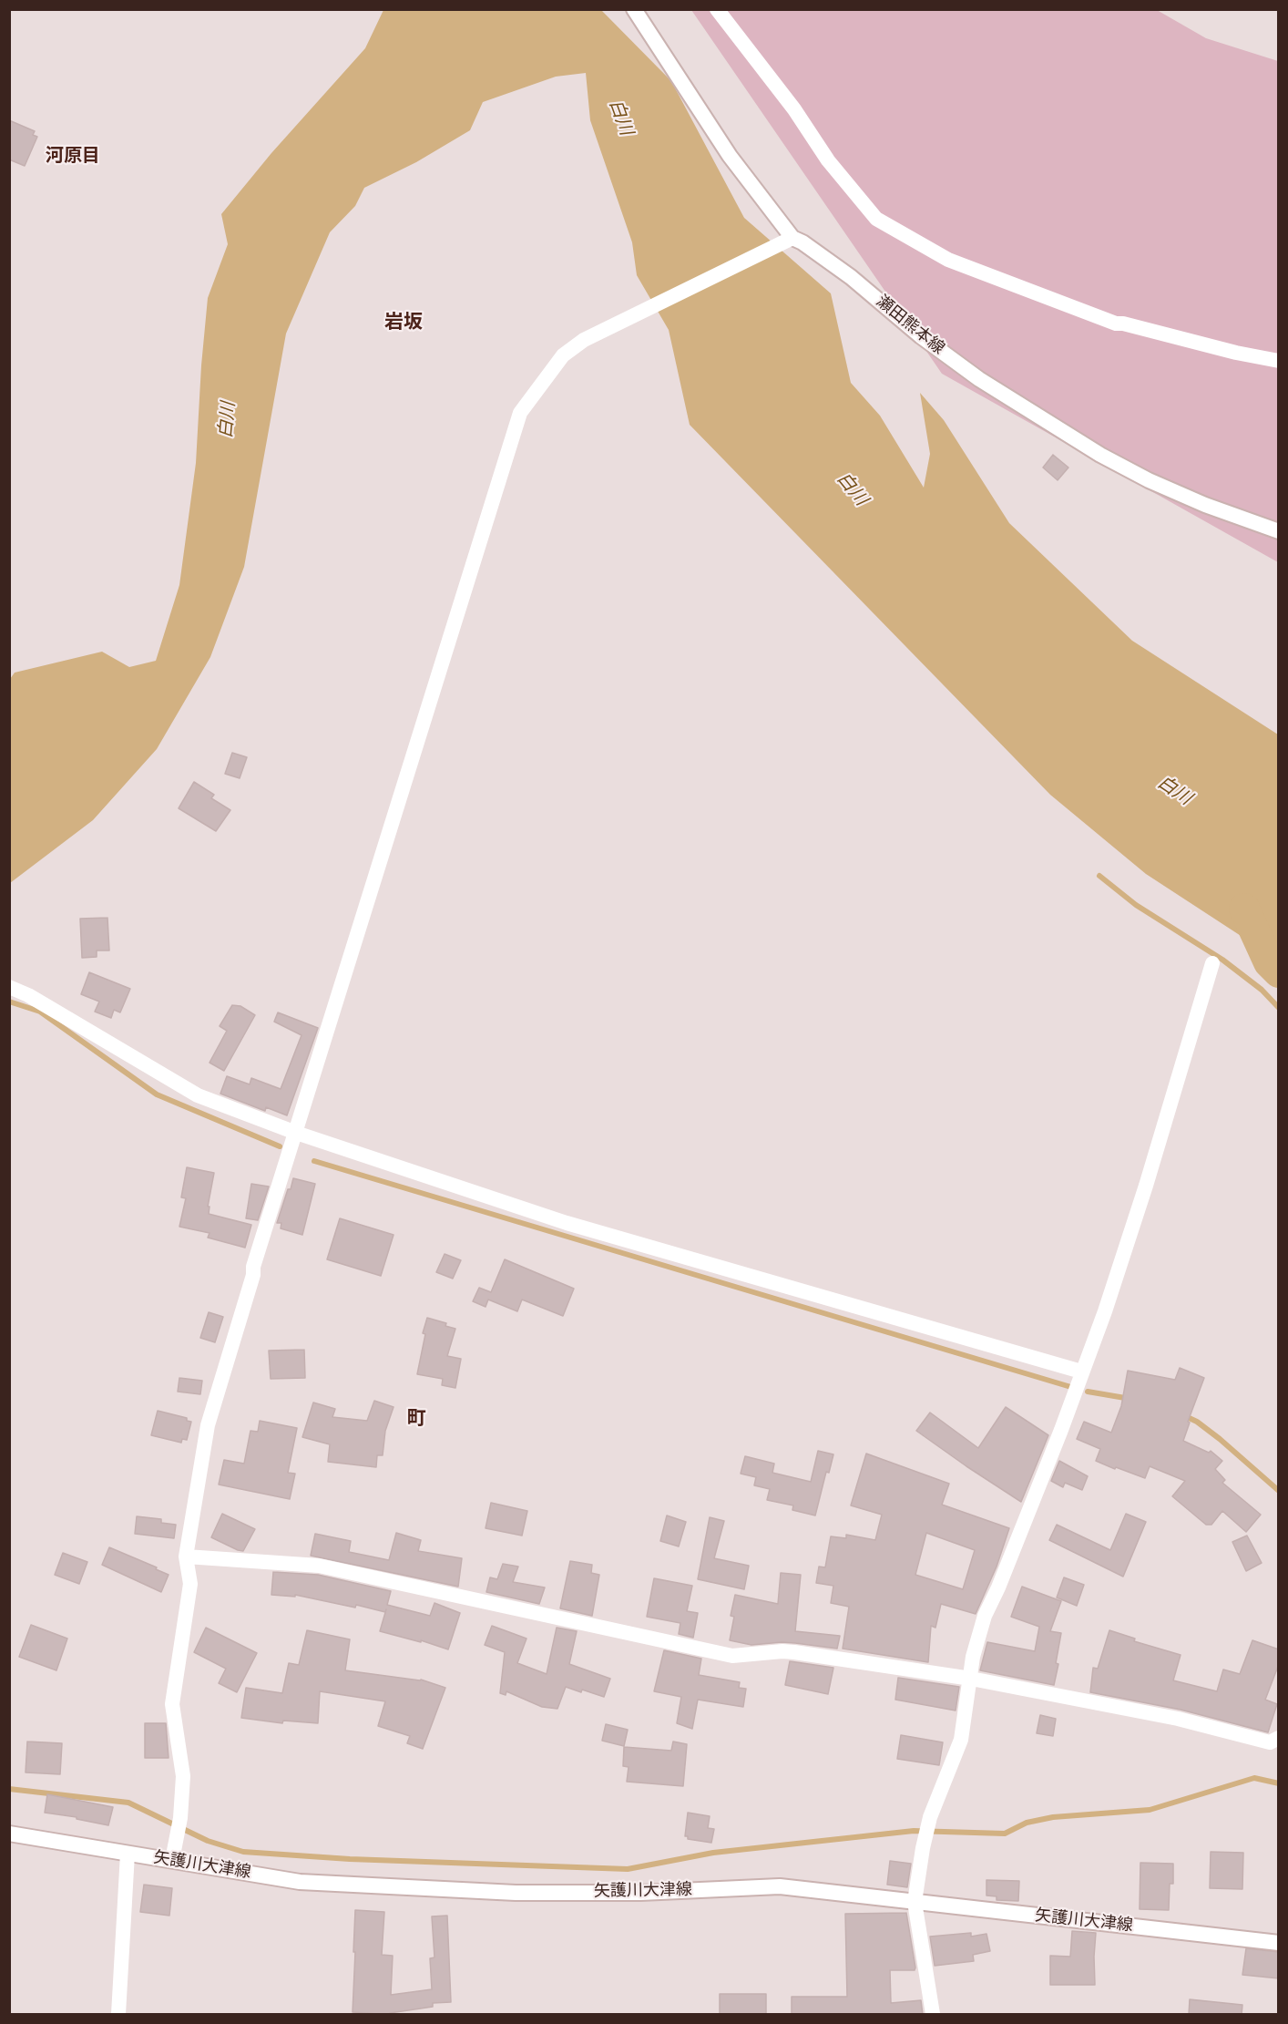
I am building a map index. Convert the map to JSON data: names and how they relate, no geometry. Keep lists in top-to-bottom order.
{
  "streets": {
    "street": ["瀬田熊本線", "矢護川大津線"]
  },
  "districts": ["河原目", "岩坂", "町"],
  "water": ["白川"]
}
